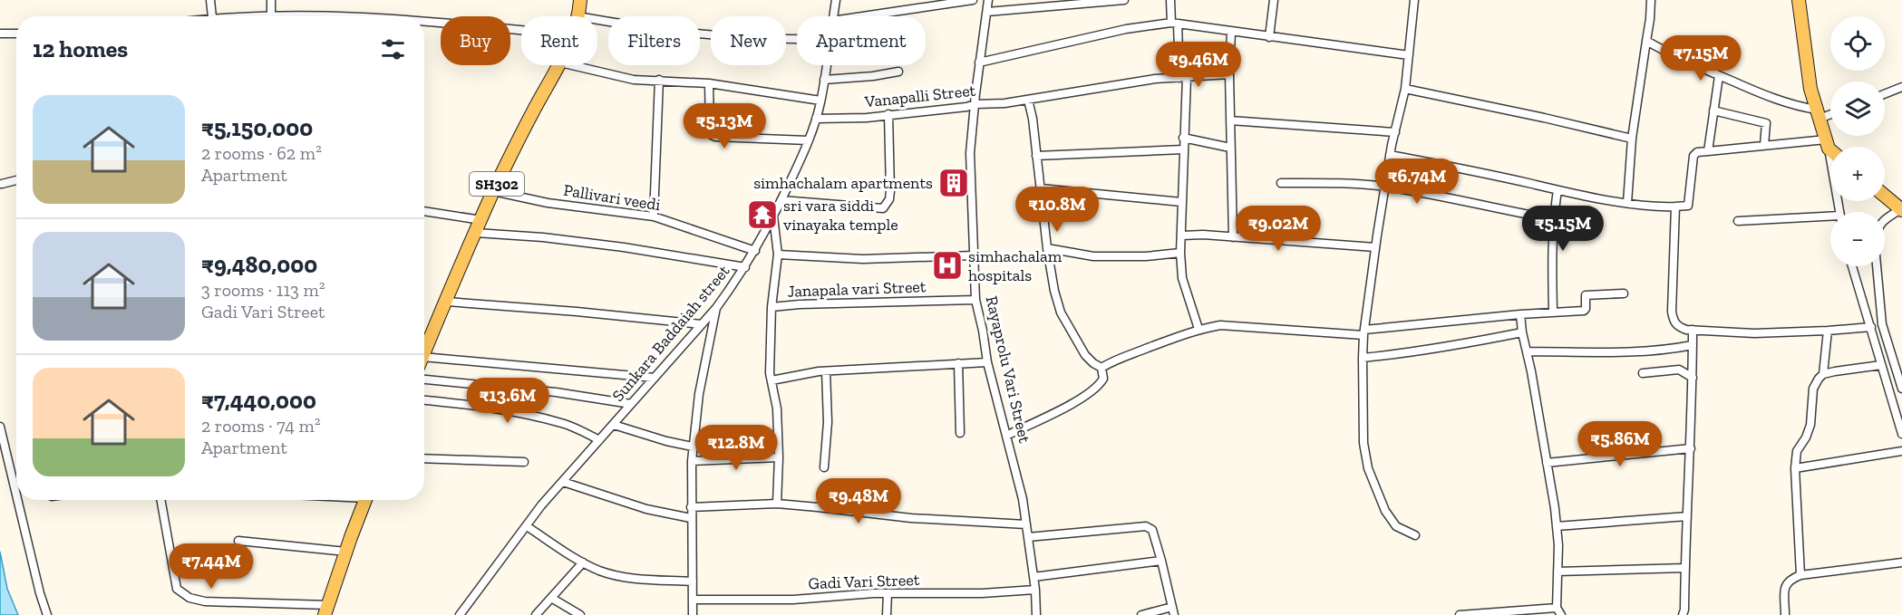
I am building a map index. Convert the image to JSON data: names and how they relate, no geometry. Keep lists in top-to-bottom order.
{
  "streets": {
    "main road": ["SH302"],
    "street": [
      "Vanapalli Street",
      "Pallivari veedi",
      "Janapala vari Street",
      "Sunkara Baddaiah street",
      "Rayaprolu Vari Street",
      "Gadi Vari Street"
    ]
  },
  "crossings": [
    ["Vanapalli Street", "Sunkara Baddaiah street"],
    ["Vanapalli Street", "Rayaprolu Vari Street"],
    ["SH302", "Pallivari veedi"],
    ["Pallivari veedi", "Sunkara Baddaiah street"],
    ["Janapala vari Street", "Rayaprolu Vari Street"],
    ["Rayaprolu Vari Street", "Gadi Vari Street"]
  ],
  "places": {
    "building": ["simhachalam apartments"],
    "temple": ["sri vara siddi vinayaka temple"],
    "hospital": ["simhachalam hospitals"]
  },
  "page": {
    "map_buttons": ["+", "−"],
    "chip": [
      "Buy",
      "Rent",
      "Filters",
      "New",
      "Apartment"
    ],
    "heading": "12 homes",
    "price": [
      "₹7.15M",
      "₹9.46M",
      "₹5.13M",
      "₹6.74M",
      "₹10.8M",
      "₹9.02M",
      "₹5.15M",
      "₹13.6M",
      "₹5.86M",
      "₹12.8M",
      "₹9.48M",
      "₹7.44M"
    ],
    "list": [
      {
        "name": "₹5,150,000",
        "note": "2 rooms · 62 m² · Apartment"
      },
      {
        "name": "₹9,480,000",
        "note": "3 rooms · 113 m² · Gadi Vari Street"
      },
      {
        "name": "₹7,440,000",
        "note": "2 rooms · 74 m² · Apartment"
      }
    ]
  }
}
